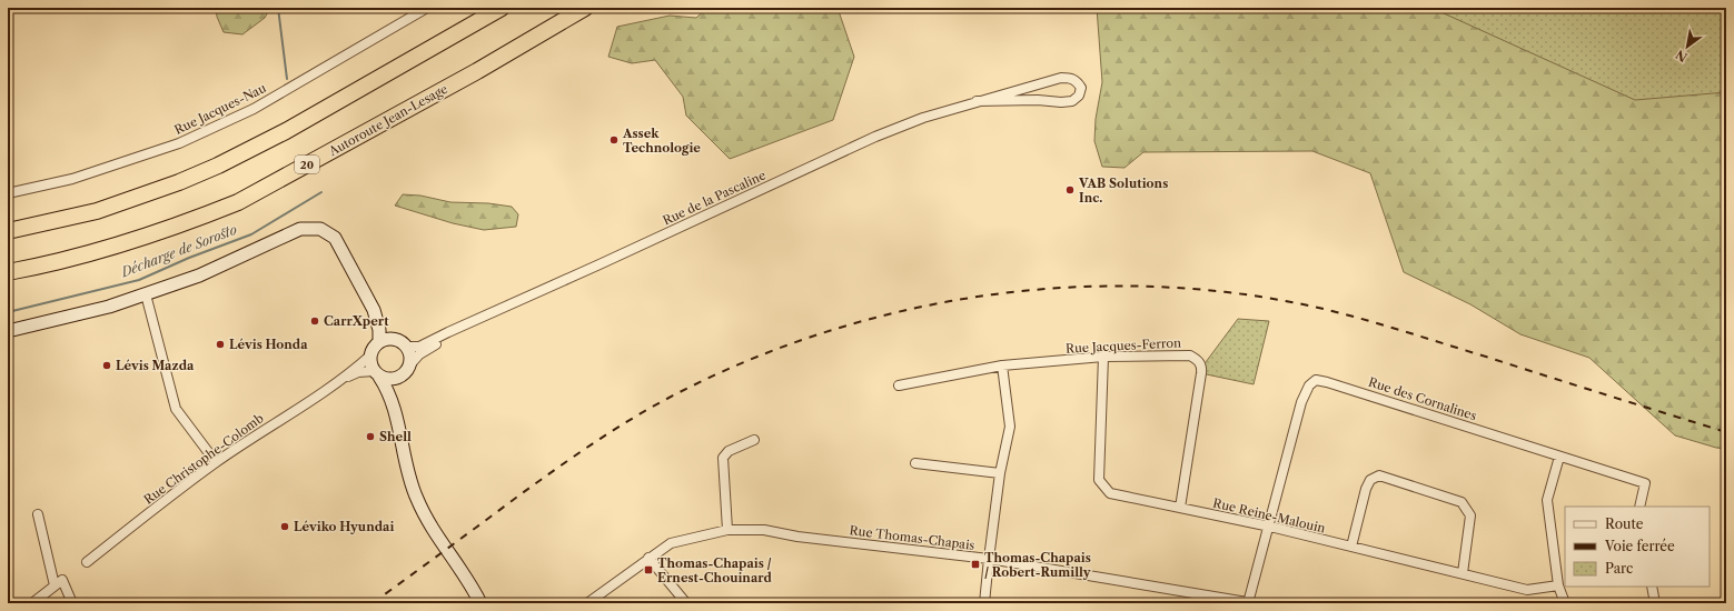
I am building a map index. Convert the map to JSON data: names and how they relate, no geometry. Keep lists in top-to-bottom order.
{
  "streets": {
    "highway": ["Autoroute Jean-Lesage", "20"],
    "street": [
      "Rue Jacques-Nau",
      "Rue de la Pascaline",
      "Rue Jacques-Ferron",
      "Rue des Cornalines",
      "Rue Christophe-Colomb",
      "Rue Reine-Malouin",
      "Rue Thomas-Chapais"
    ]
  },
  "crossings": [
    ["Rue de la Pascaline", "Rue Christophe-Colomb"],
    ["Rue Jacques-Ferron", "Rue Reine-Malouin"],
    ["Rue des Cornalines", "Rue Reine-Malouin"]
  ],
  "water": ["Décharge de Sorosto"],
  "places": {
    "other": [
      "Assek Technologie",
      "VAB Solutions Inc.",
      "CarrXpert",
      "Lévis Honda",
      "Lévis Mazda",
      "Shell",
      "Léviko Hyundai"
    ],
    "transit": ["Thomas-Chapais / Robert-Rumilly", "Thomas-Chapais / Ernest-Chouinard"]
  },
  "legend": ["Route", "Voie ferrée", "Parc"],
  "north": "bottom left"
}
